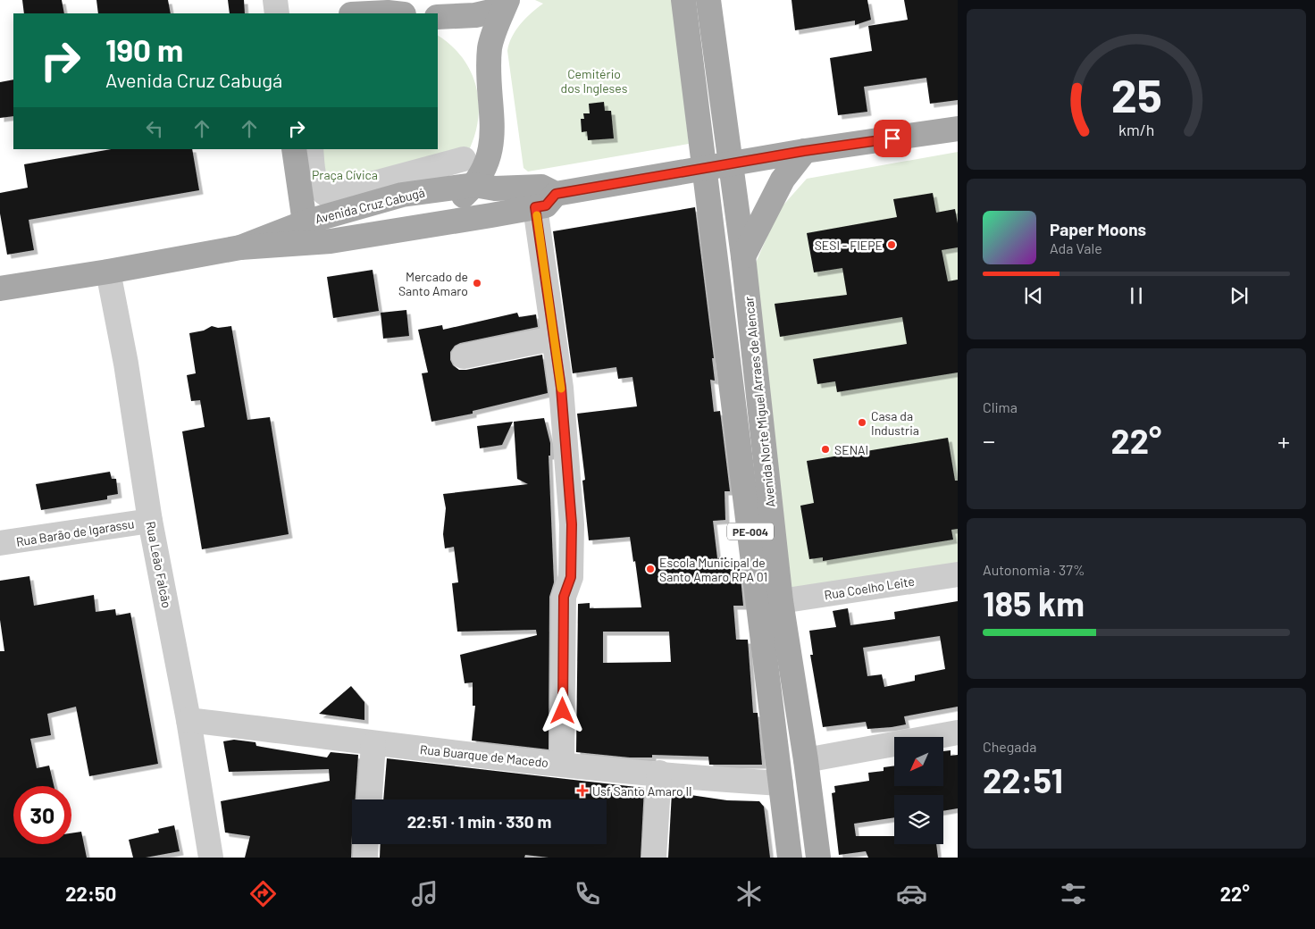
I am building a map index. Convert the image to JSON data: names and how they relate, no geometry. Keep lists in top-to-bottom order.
{
  "streets": {
    "main road": ["Avenida Cruz Cabugá", "Avenida Norte Miguel Arraes de Alencar", "PE-004"],
    "street": [
      "Rua Barão de Igarassu",
      "Rua Leão Falcão",
      "Rua Coelho Leite",
      "Rua Buarque de Macedo"
    ]
  },
  "crossings": [
    ["Avenida Cruz Cabugá", "Avenida Norte Miguel Arraes de Alencar"],
    ["Avenida Cruz Cabugá", "Rua Leão Falcão"],
    ["Avenida Norte Miguel Arraes de Alencar", "Rua Coelho Leite"],
    ["Avenida Norte Miguel Arraes de Alencar", "Rua Buarque de Macedo"],
    ["Rua Barão de Igarassu", "Rua Leão Falcão"],
    ["Rua Leão Falcão", "Rua Buarque de Macedo"]
  ],
  "parks": ["Cemitério dos Ingleses", "Praça Cívica"],
  "places": {
    "other": [
      "SESI - FIEPE",
      "Mercado de Santo Amaro",
      "Casa da Industria",
      "SENAI",
      "Escola Municipal de Santo Amaro RPA 01"
    ],
    "health": ["Usf Santo Amaro II"]
  },
  "north": "bottom left",
  "page": {
    "turn": ["190 m", "Avenida Cruz Cabugá"],
    "song": ["Paper Moons", "Ada Vale"],
    "tile": [
      "Clima",
      ["Autonomia · 37%", "185 km"],
      ["Chegada", "22:51"]
    ],
    "heat": ["−", "22°", "+"],
    "limit": "30",
    "trip": "22:51 · 1 min · 330 m",
    "tabs": ["22:50", "22°"],
    "gauge": ["25", "km/h"]
  }
}
